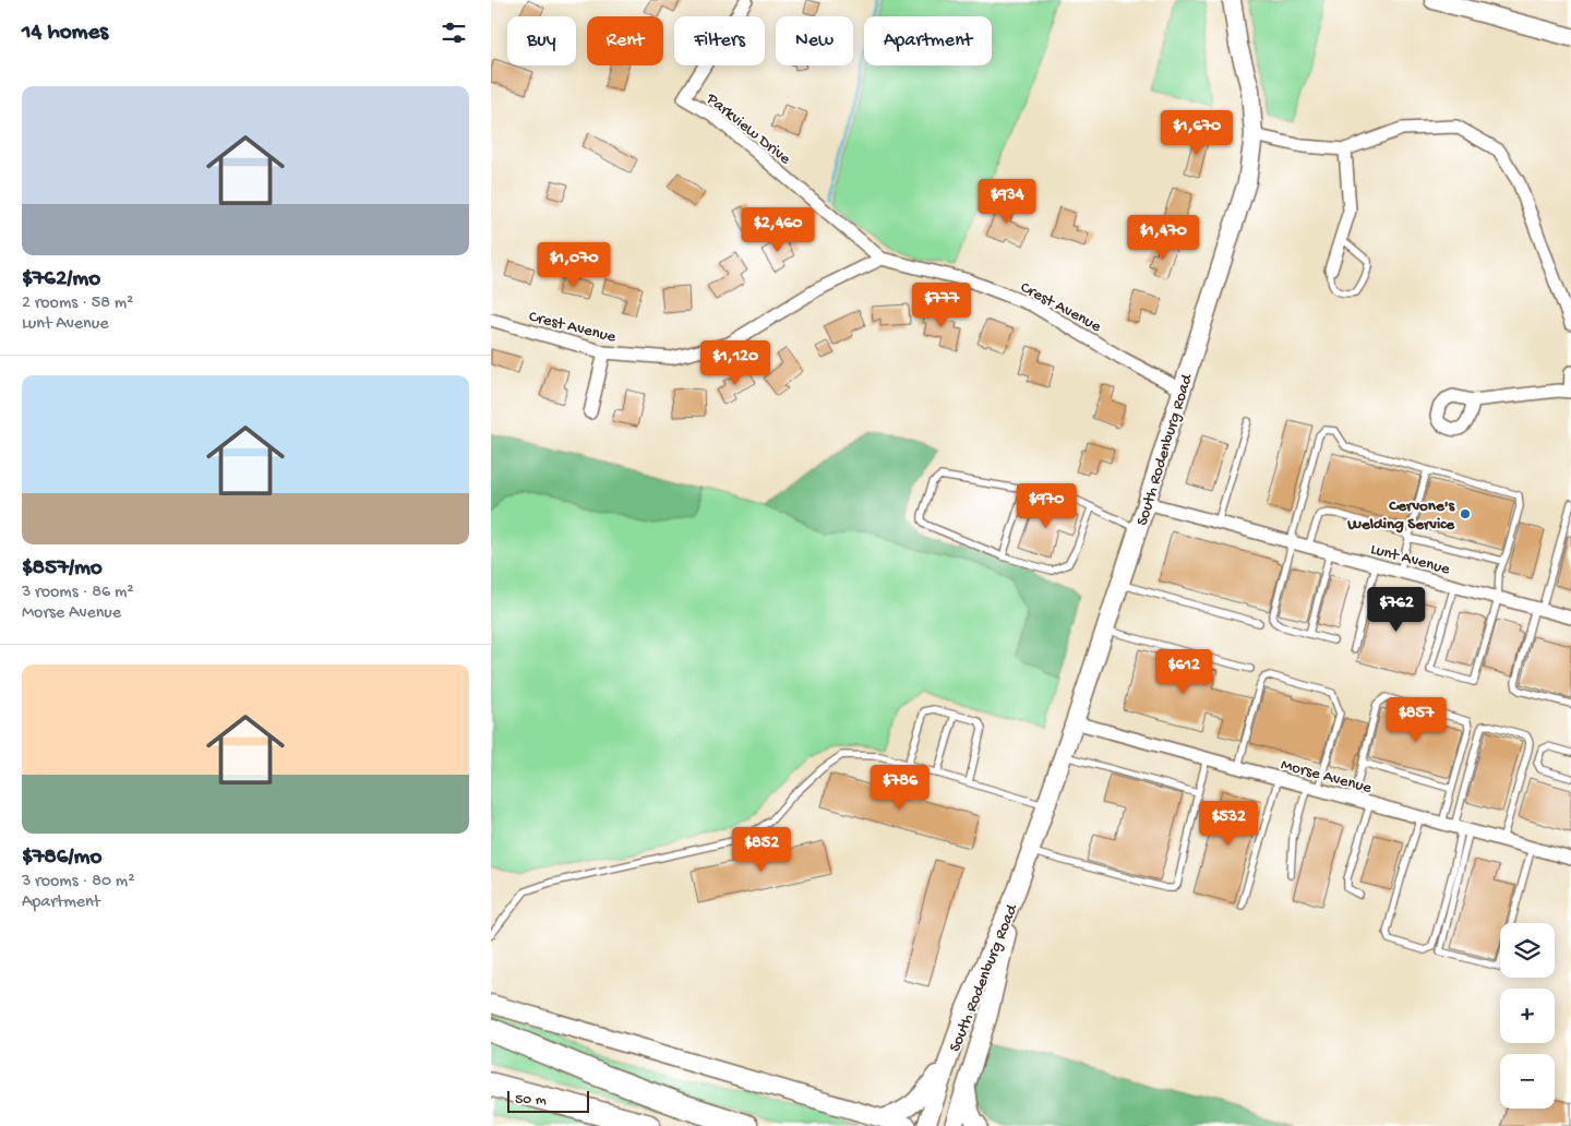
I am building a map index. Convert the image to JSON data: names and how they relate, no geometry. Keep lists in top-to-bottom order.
{
  "streets": {
    "street": [
      "Parkview Drive",
      "Crest Avenue",
      "South Rodenburg Road",
      "Lunt Avenue",
      "Morse Avenue"
    ]
  },
  "crossings": [
    ["Parkview Drive", "Crest Avenue"],
    ["Crest Avenue", "South Rodenburg Road"],
    ["South Rodenburg Road", "Lunt Avenue"],
    ["South Rodenburg Road", "Morse Avenue"]
  ],
  "places": ["Cervone's Welding Service"],
  "scale_bar": "50 m",
  "page": {
    "heading": "14 homes",
    "chip": [
      "Buy",
      "Rent",
      "Filters",
      "New",
      "Apartment"
    ],
    "list": [
      {
        "name": "$762/mo",
        "note": "2 rooms · 58 m² · Lunt Avenue"
      },
      {
        "name": "$857/mo",
        "note": "3 rooms · 86 m² · Morse Avenue"
      },
      {
        "name": "$786/mo",
        "note": "3 rooms · 80 m² · Apartment"
      }
    ],
    "price": [
      "$1,670",
      "$934",
      "$2,460",
      "$1,470",
      "$1,070",
      "$777",
      "$1,120",
      "$970",
      "$762",
      "$612",
      "$857",
      "$786",
      "$532",
      "$852"
    ],
    "map_buttons": ["+", "−"],
    "scale": "50 m"
  }
}
